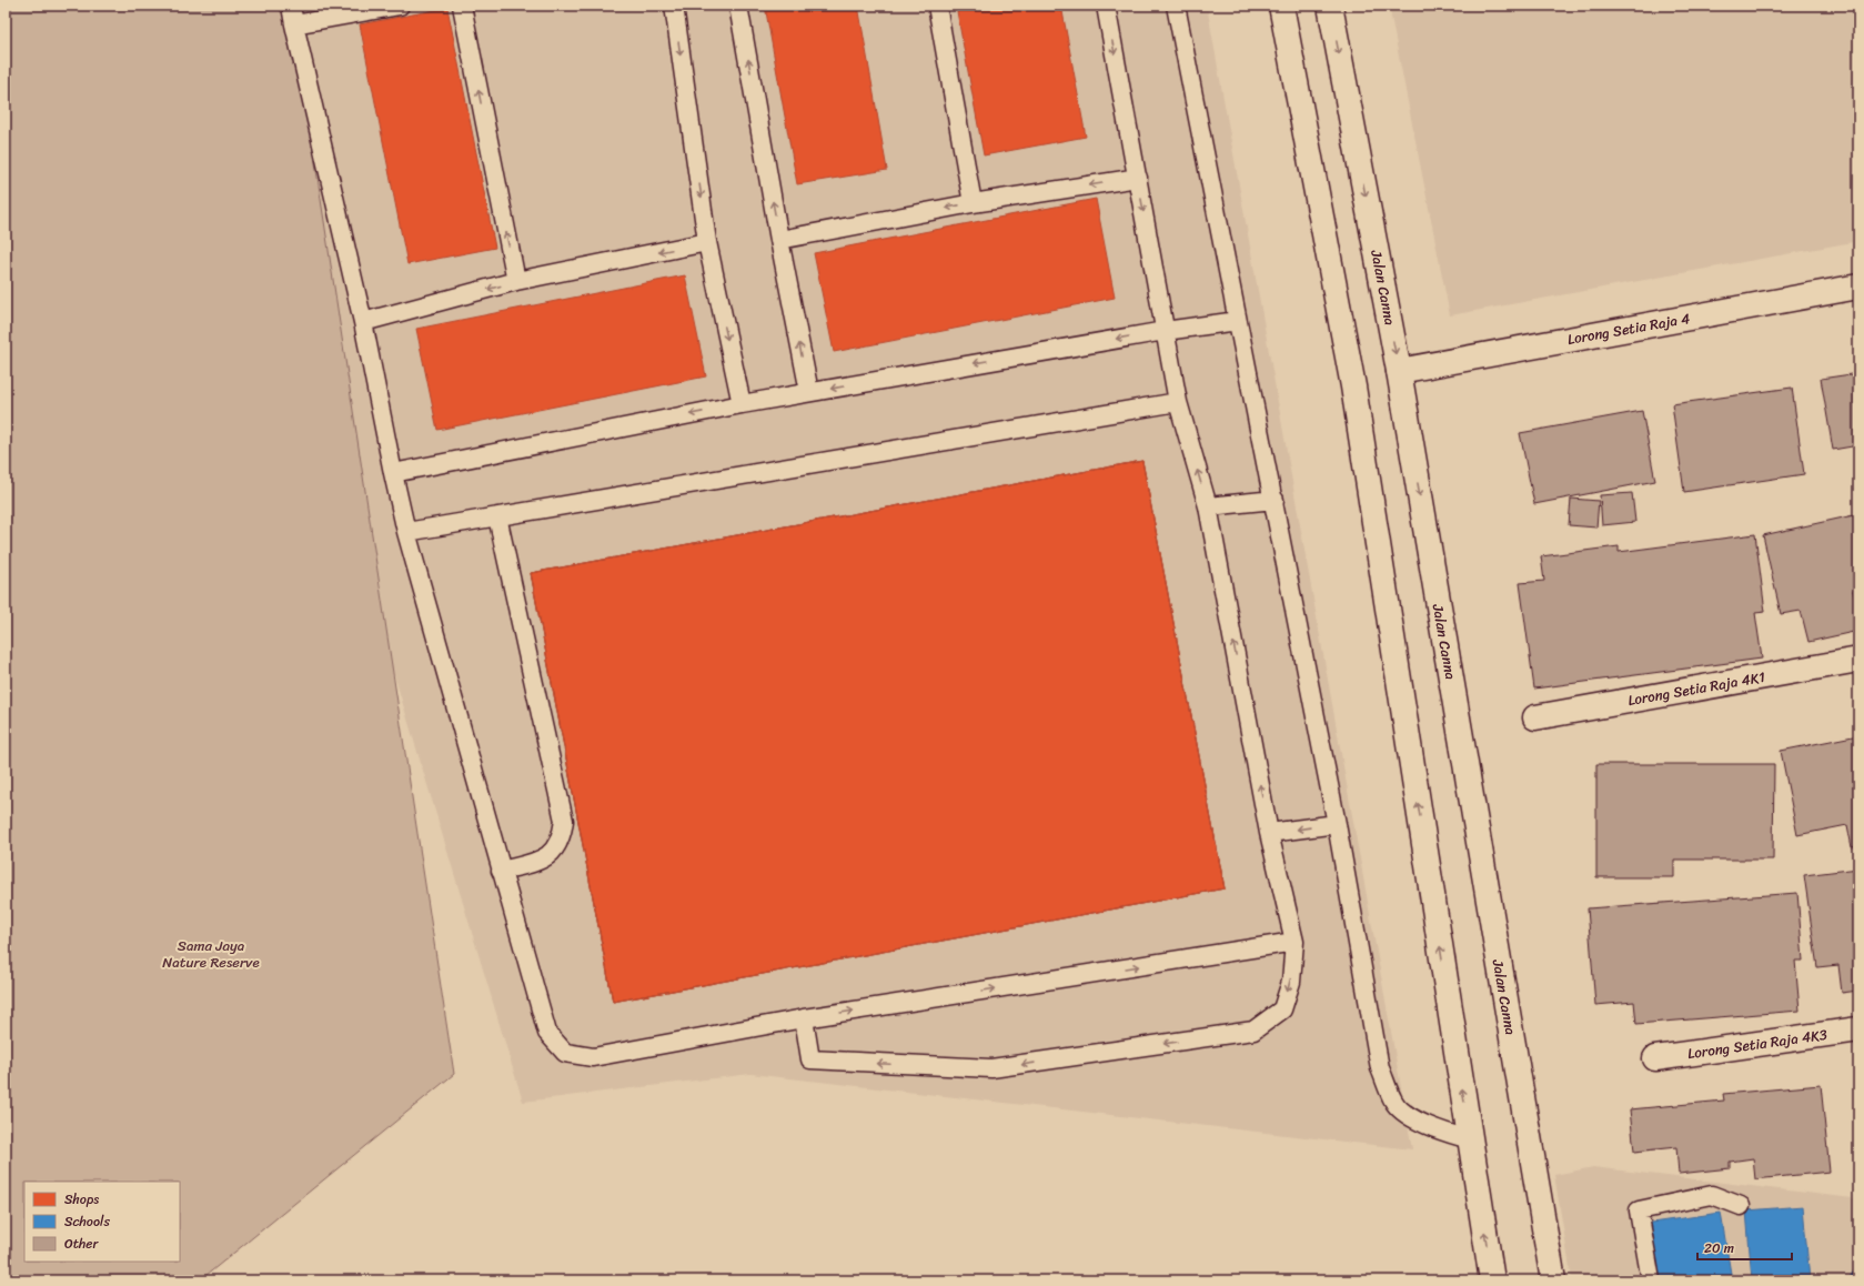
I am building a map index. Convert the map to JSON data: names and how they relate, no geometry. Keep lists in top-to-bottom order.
{
  "streets": {
    "main road": [
      "Jalan Canna",
      "Lorong Setia Raja 4",
      "Lorong Setia Raja 4K1",
      "Lorong Setia Raja 4K3"
    ]
  },
  "crossings": [
    ["Jalan Canna", "Lorong Setia Raja 4"]
  ],
  "parks": ["Sama Jaya Nature Reserve"],
  "legend": ["Shops", "Schools", "Other"],
  "scale_bar": "20 m"
}
